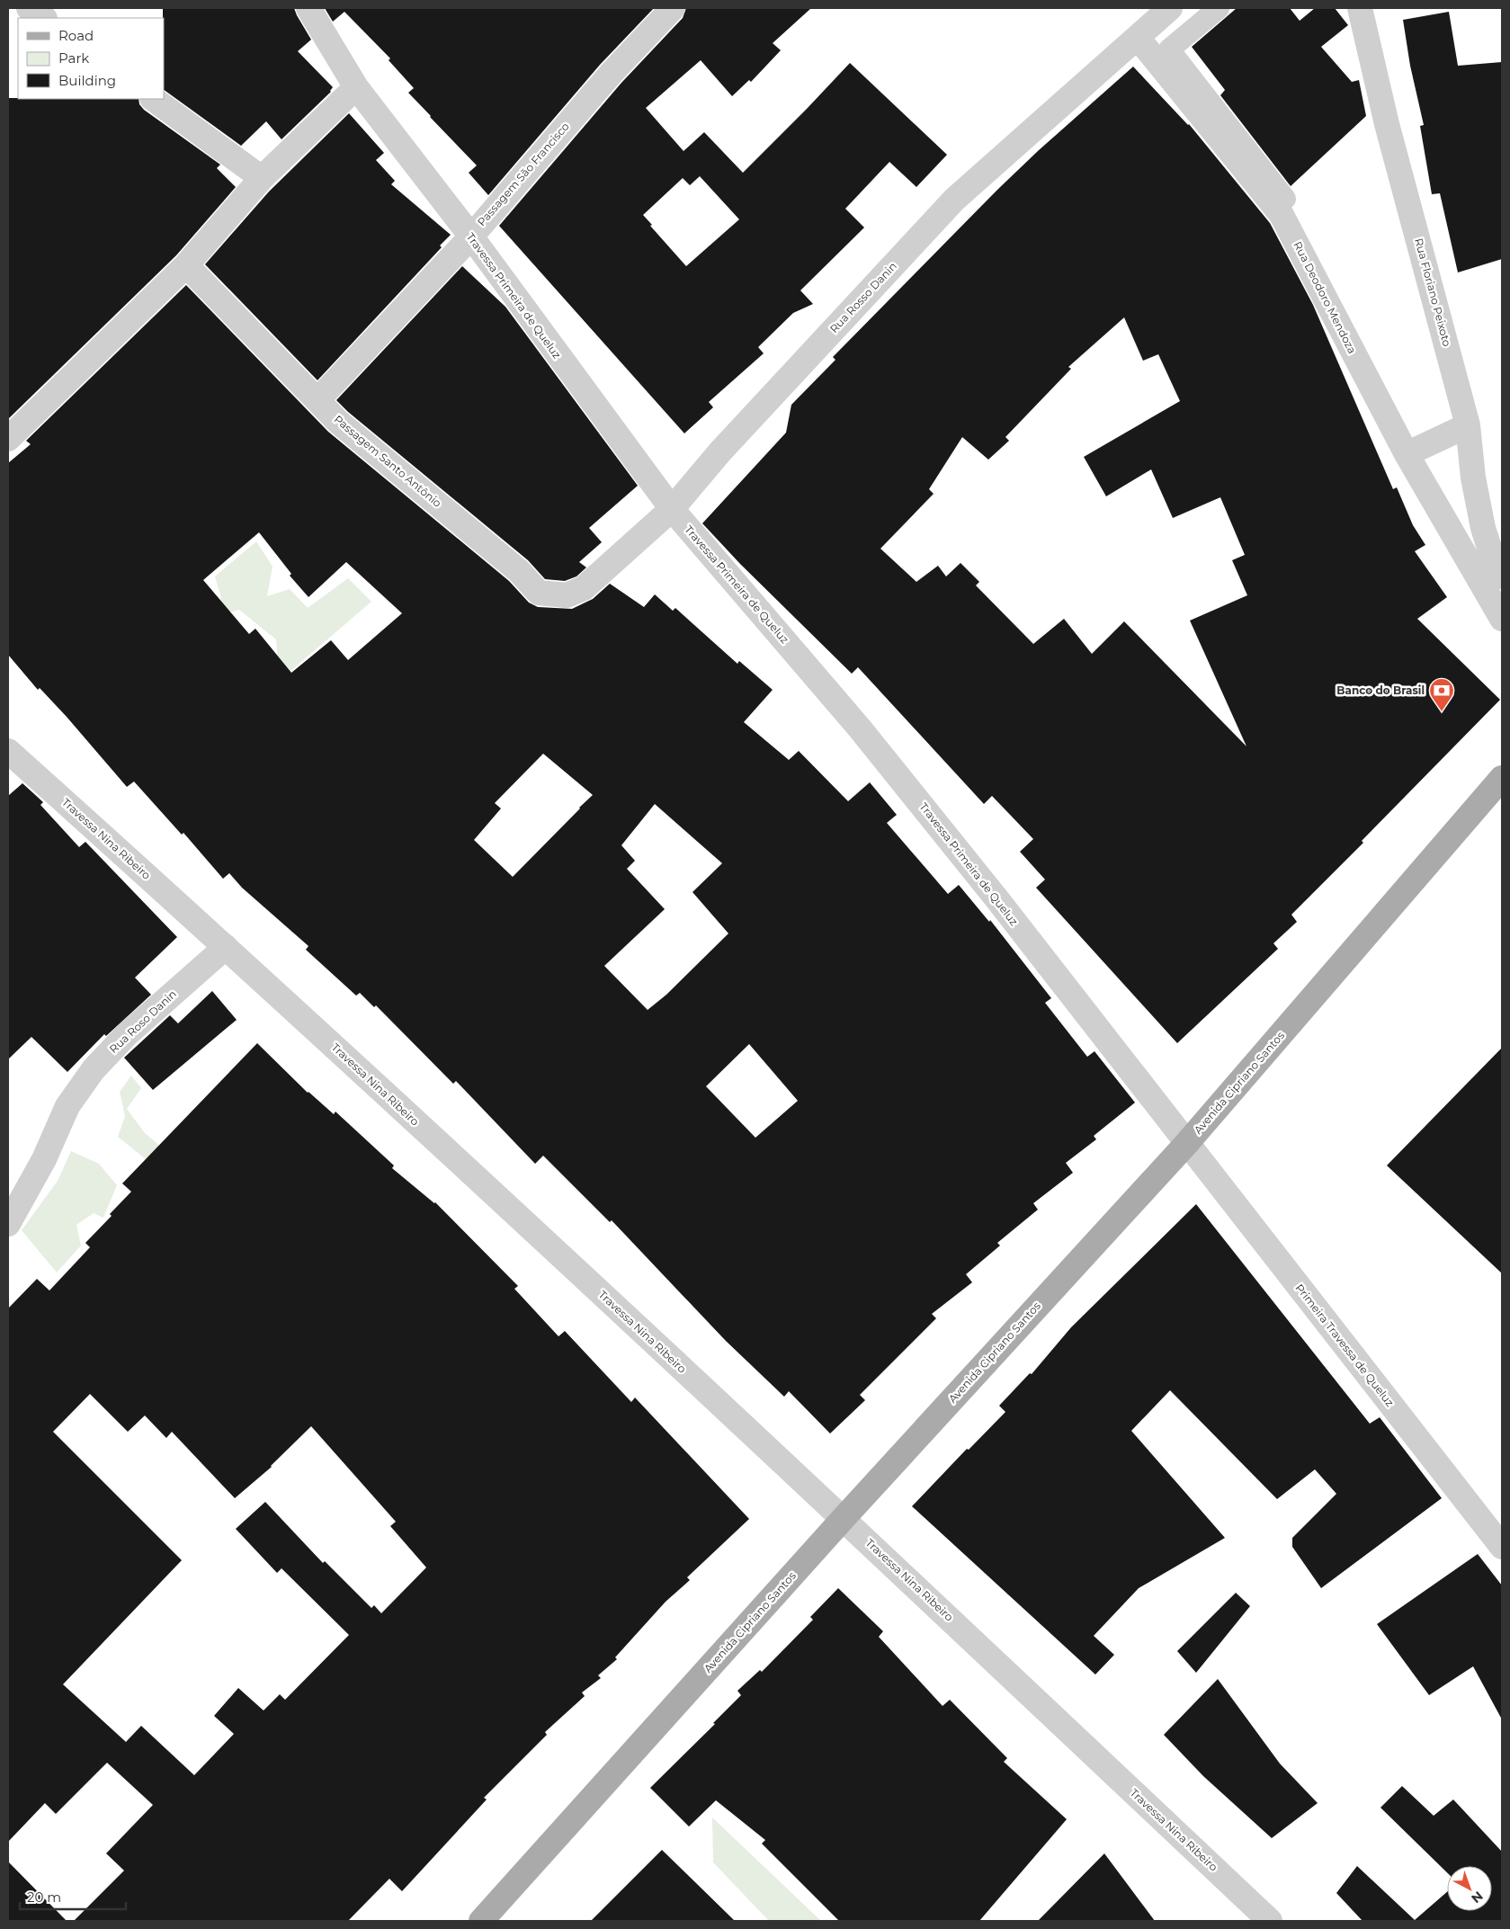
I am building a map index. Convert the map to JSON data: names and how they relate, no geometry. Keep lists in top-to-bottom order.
{
  "streets": {
    "main road": ["Avenida Cipriano Santos"],
    "street": [
      "Passagem São Francisco",
      "Rua Floriano Peixoto",
      "Travessa Primeira de Queluz",
      "Rua Rosso Danin",
      "Rua Deodoro Mendoza",
      "Passagem Santo Antônio",
      "Travessa Nina Ribeiro",
      "Rua Roso Danin",
      "Primeira Travessa de Queluz"
    ]
  },
  "crossings": [
    ["Passagem São Francisco", "Travessa Primeira de Queluz"],
    ["Passagem São Francisco", "Passagem Santo Antônio"],
    ["Rua Floriano Peixoto", "Rua Deodoro Mendoza"],
    ["Travessa Primeira de Queluz", "Rua Rosso Danin"],
    ["Travessa Primeira de Queluz", "Avenida Cipriano Santos"],
    ["Travessa Primeira de Queluz", "Primeira Travessa de Queluz"],
    ["Rua Rosso Danin", "Rua Deodoro Mendoza"],
    ["Rua Rosso Danin", "Passagem Santo Antônio"],
    ["Travessa Nina Ribeiro", "Rua Roso Danin"],
    ["Travessa Nina Ribeiro", "Avenida Cipriano Santos"],
    ["Avenida Cipriano Santos", "Primeira Travessa de Queluz"]
  ],
  "places": {
    "bank": ["Banco do Brasil"]
  },
  "legend": ["Road", "Park", "Building"],
  "scale_bar": "20 m",
  "north": "bottom right"
}
